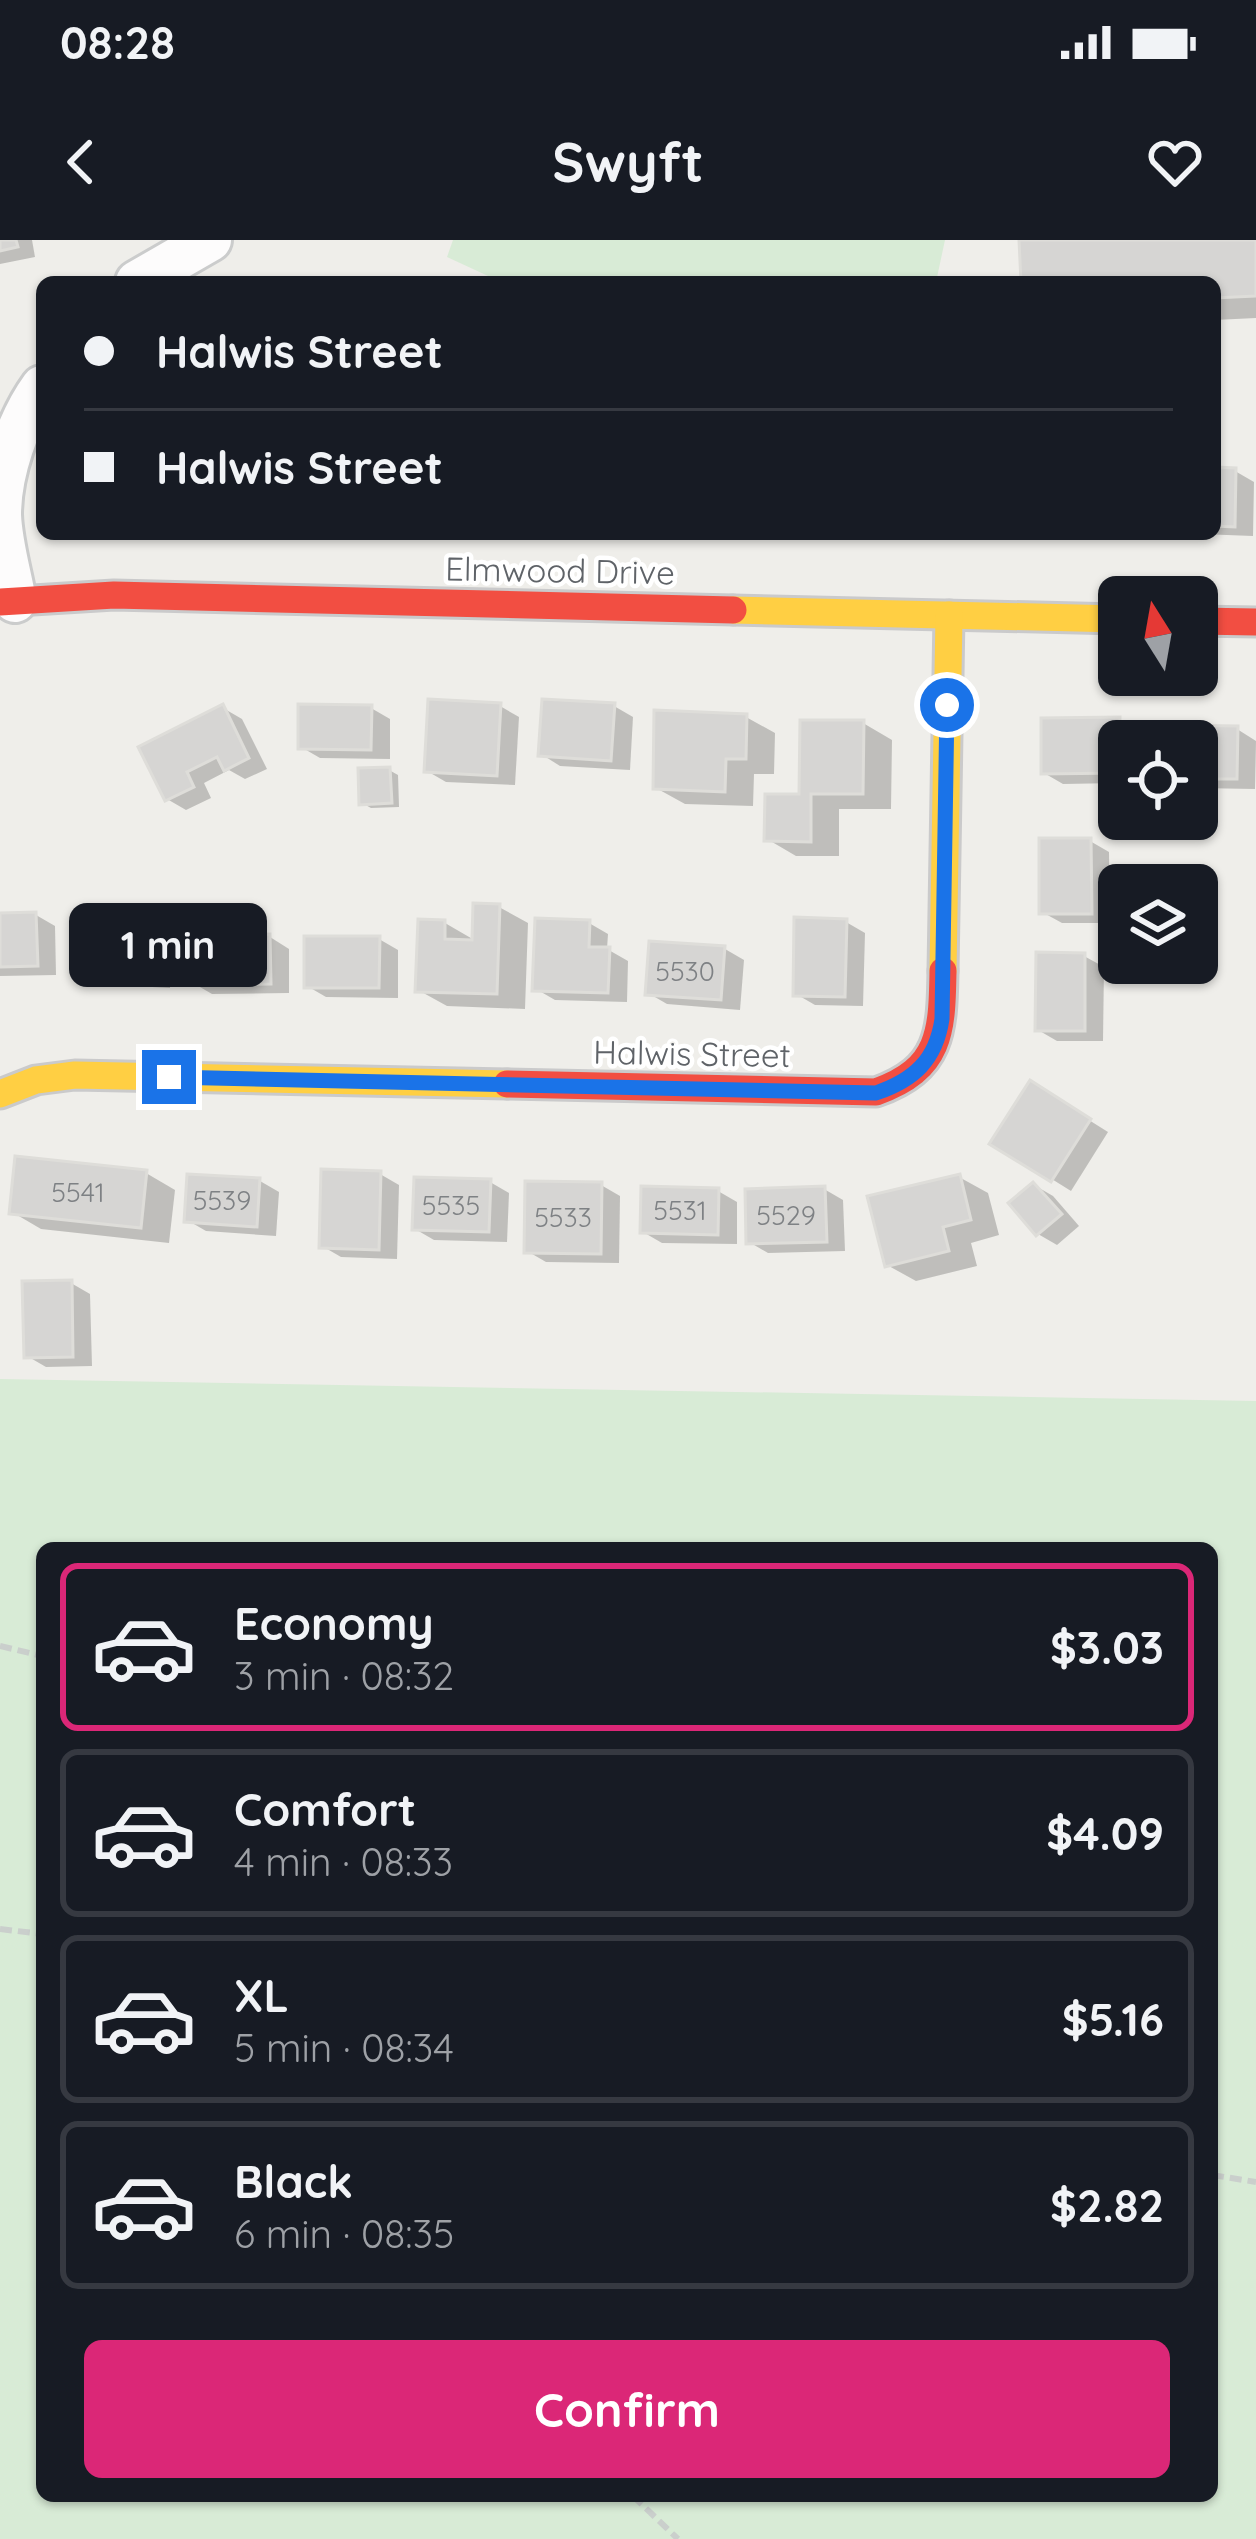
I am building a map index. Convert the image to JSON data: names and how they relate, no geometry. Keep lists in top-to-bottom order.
{
  "streets": {
    "street": ["Elmwood Drive", "Halwis Street"]
  },
  "crossings": [
    ["Elmwood Drive", "Halwis Street"]
  ],
  "house_numbers": [
    "5530",
    "5541",
    "5539",
    "5535",
    "5531",
    "5529",
    "5533"
  ],
  "north": "top",
  "page": {
    "status": "08:28",
    "header": "Swyft",
    "banner": ["Halwis Street", "Halwis Street"],
    "bubble": "1 min",
    "list": [
      {
        "name": "Economy",
        "note": "3 min · 08:32",
        "value": "$3.03"
      },
      {
        "name": "Comfort",
        "note": "4 min · 08:33",
        "value": "$4.09"
      },
      {
        "name": "XL",
        "note": "5 min · 08:34",
        "value": "$5.16"
      },
      {
        "name": "Black",
        "note": "6 min · 08:35",
        "value": "$2.82"
      }
    ],
    "buttons": "Confirm"
  }
}
